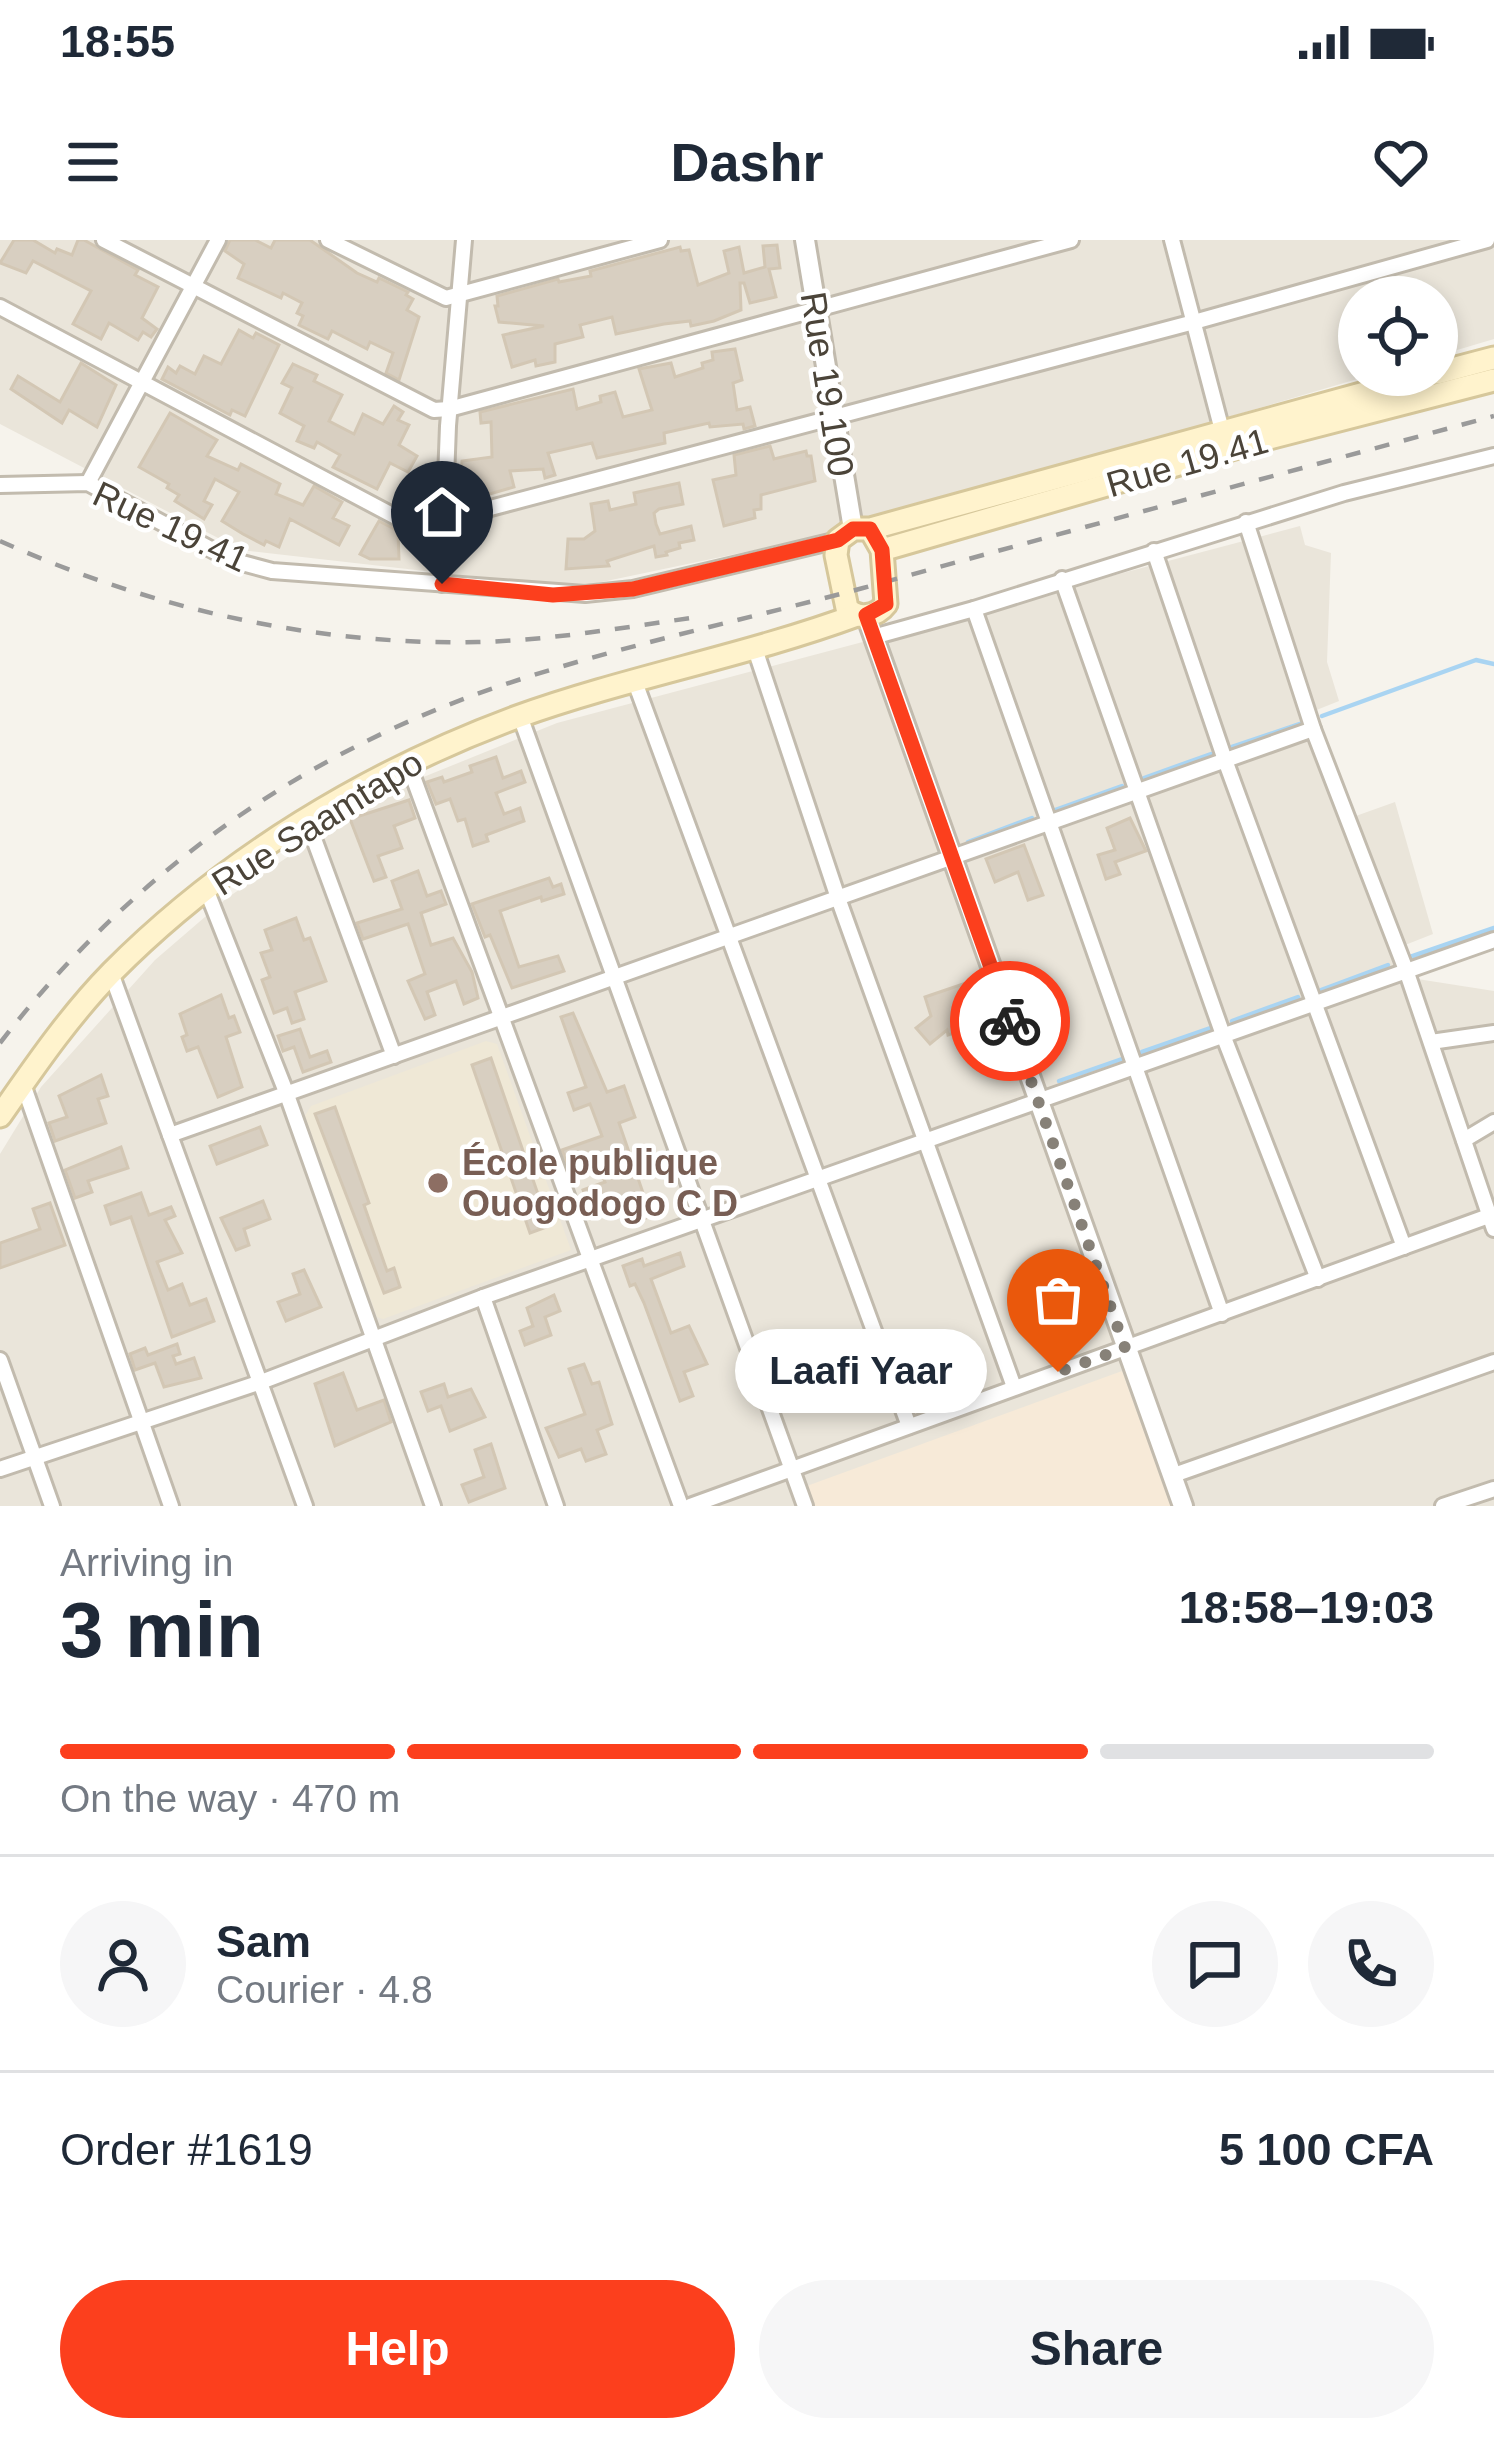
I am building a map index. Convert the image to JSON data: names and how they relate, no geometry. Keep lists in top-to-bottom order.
{
  "streets": {
    "main road": ["Rue 19.41", "Rue Saamtapo"],
    "street": ["Rue 19.100"]
  },
  "crossings": [
    ["Rue 19.100", "Rue 19.41"]
  ],
  "places": ["École publique Ouogodogo C D", "Laafi Yaar"],
  "page": {
    "status": "18:55",
    "header": "Dashr",
    "bubble": "Laafi Yaar",
    "heading": ["3 min", "Arriving in", "18:58–19:03"],
    "panel": [
      "Sam",
      "Courier · 4.8",
      "Order #1619",
      "5 100 CFA"
    ],
    "bar": "On the way · 470 m",
    "buttons": ["Help", "Share"]
  }
}
